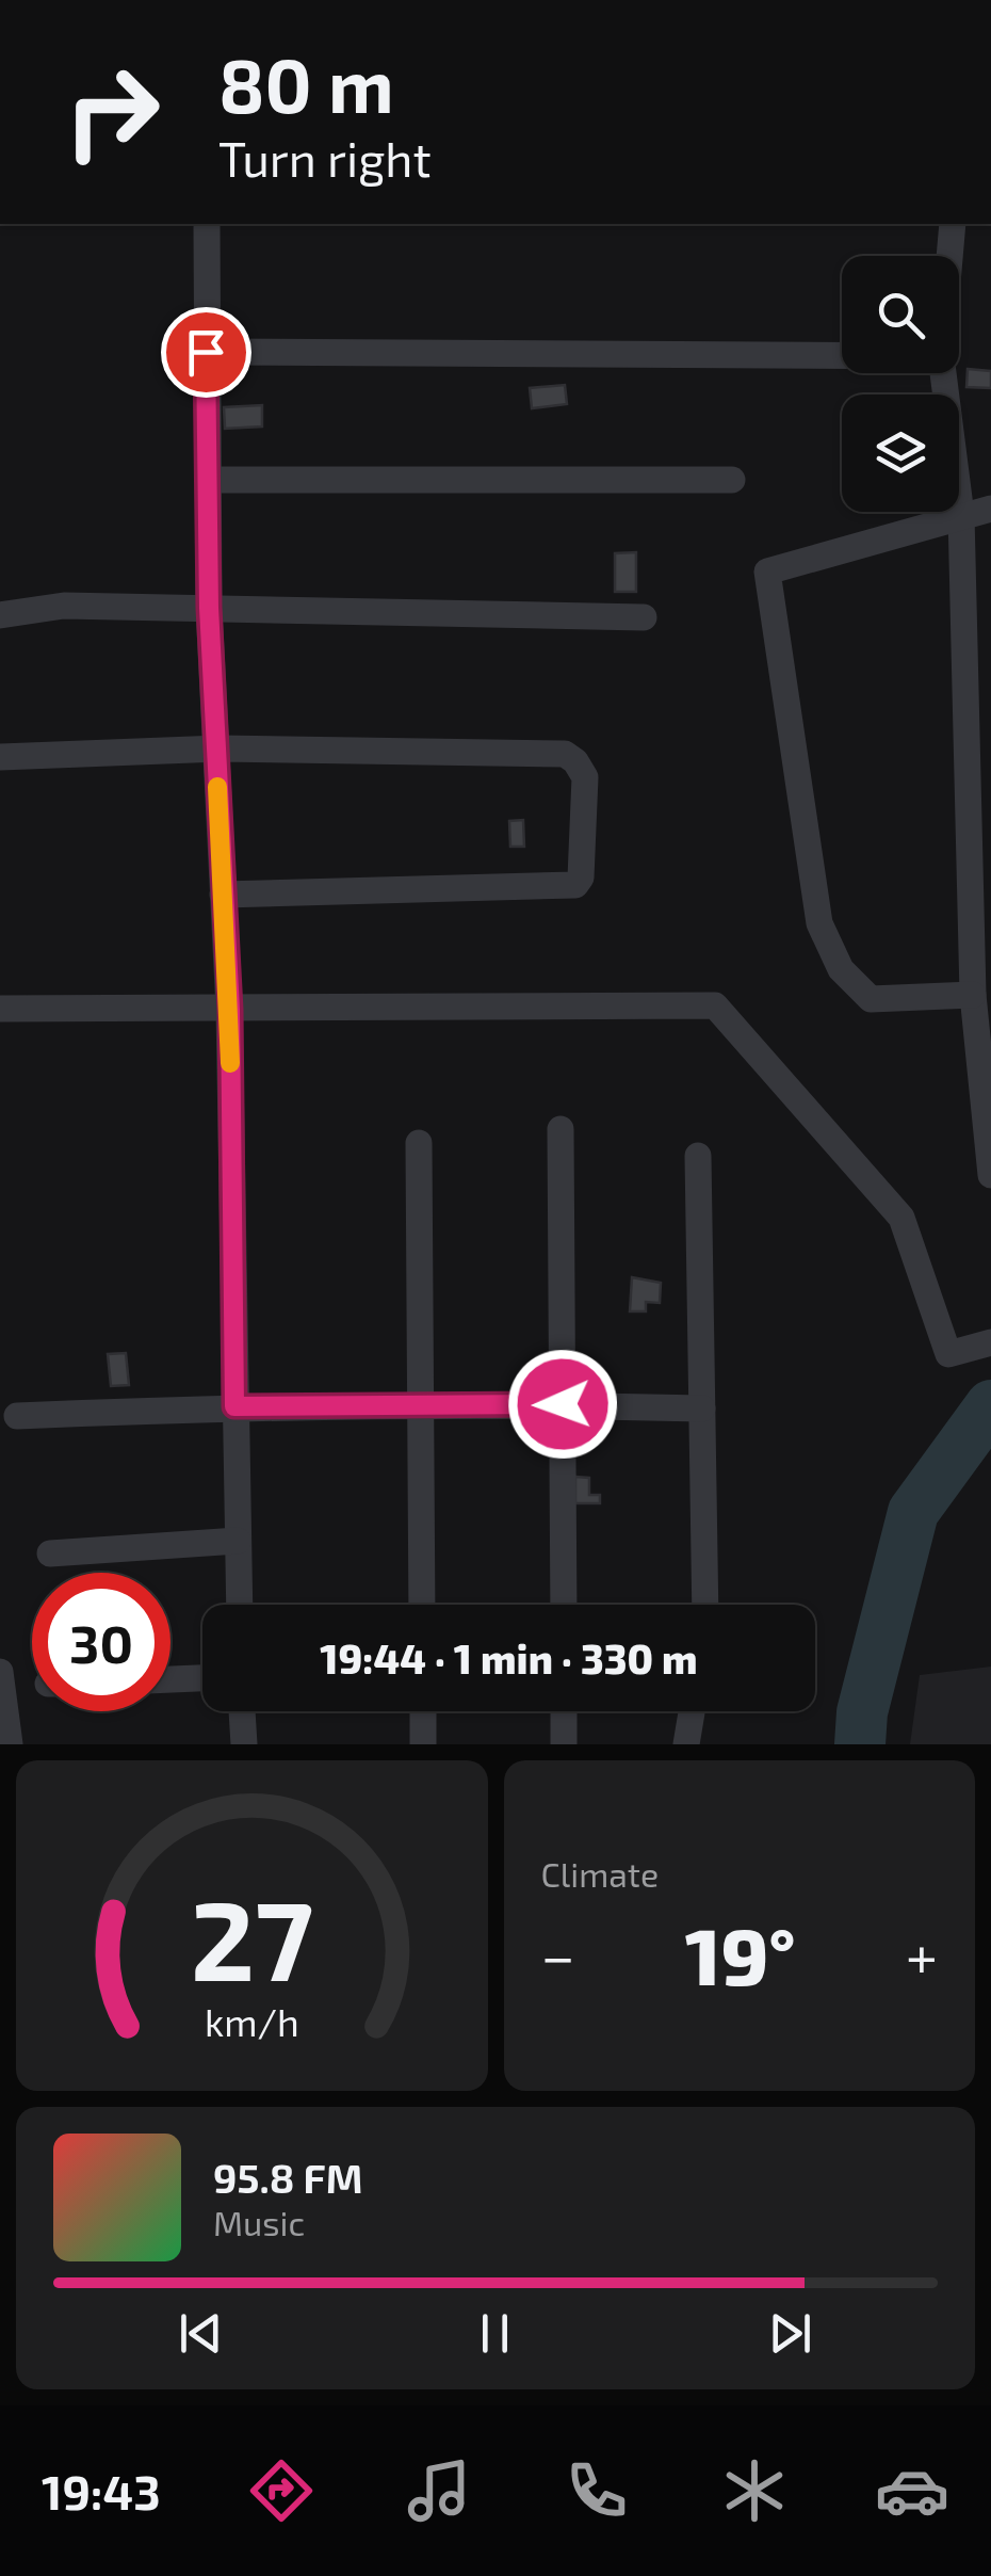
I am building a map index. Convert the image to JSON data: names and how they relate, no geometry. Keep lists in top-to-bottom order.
{
  "page": {
    "turn": ["80 m", "Turn right"],
    "limit": "30",
    "trip": "19:44 · 1 min · 330 m",
    "tile": "Climate",
    "heat": ["−", "19°", "+"],
    "song": ["95.8 FM", "Music"],
    "tabs": "19:43",
    "gauge": ["27", "km/h"]
  }
}
